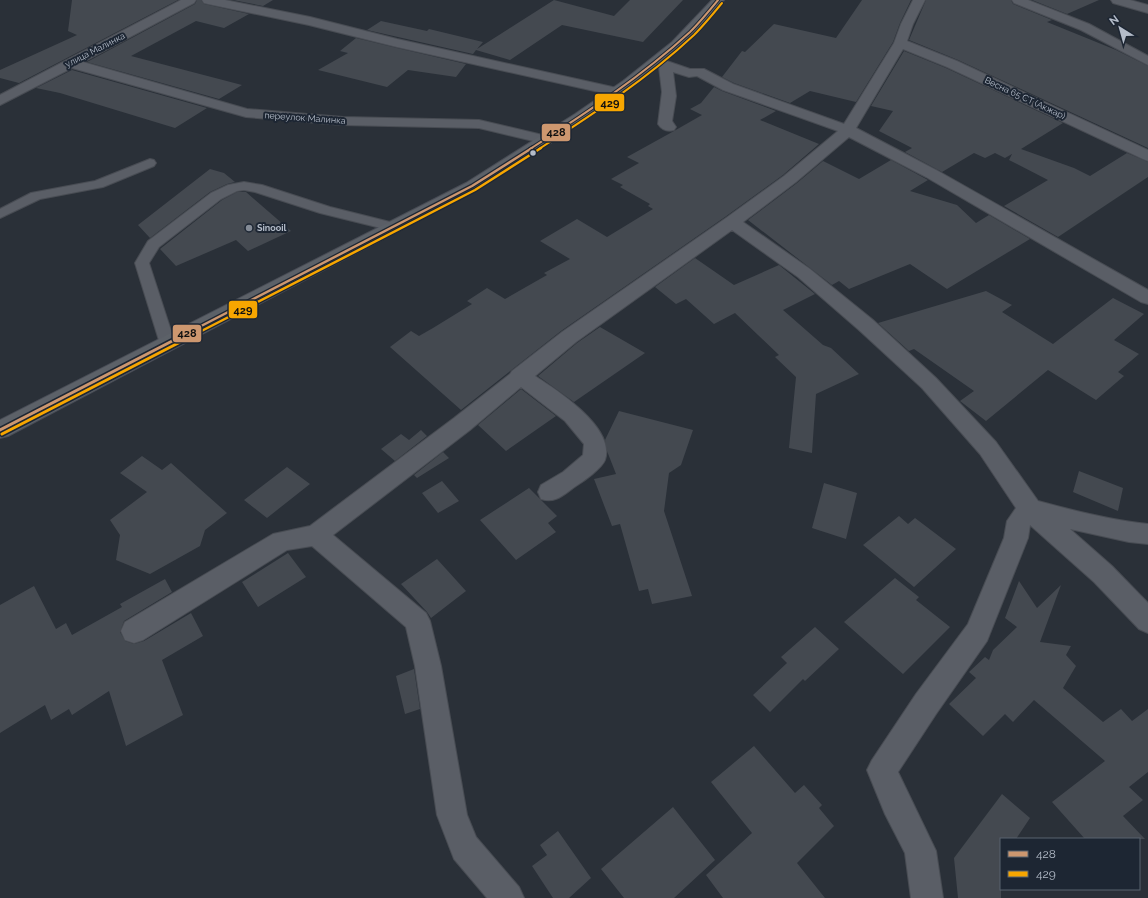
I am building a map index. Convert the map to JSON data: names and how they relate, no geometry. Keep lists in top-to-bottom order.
{
  "streets": {
    "street": ["улица Малинка", "Весна 65 СТ (Акжар)", "переулок Малинка"]
  },
  "crossings": [
    ["улица Малинка", "переулок Малинка"]
  ],
  "places": ["Sinooil"],
  "lines": ["transit line 428", "transit line 429"],
  "legend": ["428", "429"],
  "north": "top left"
}
